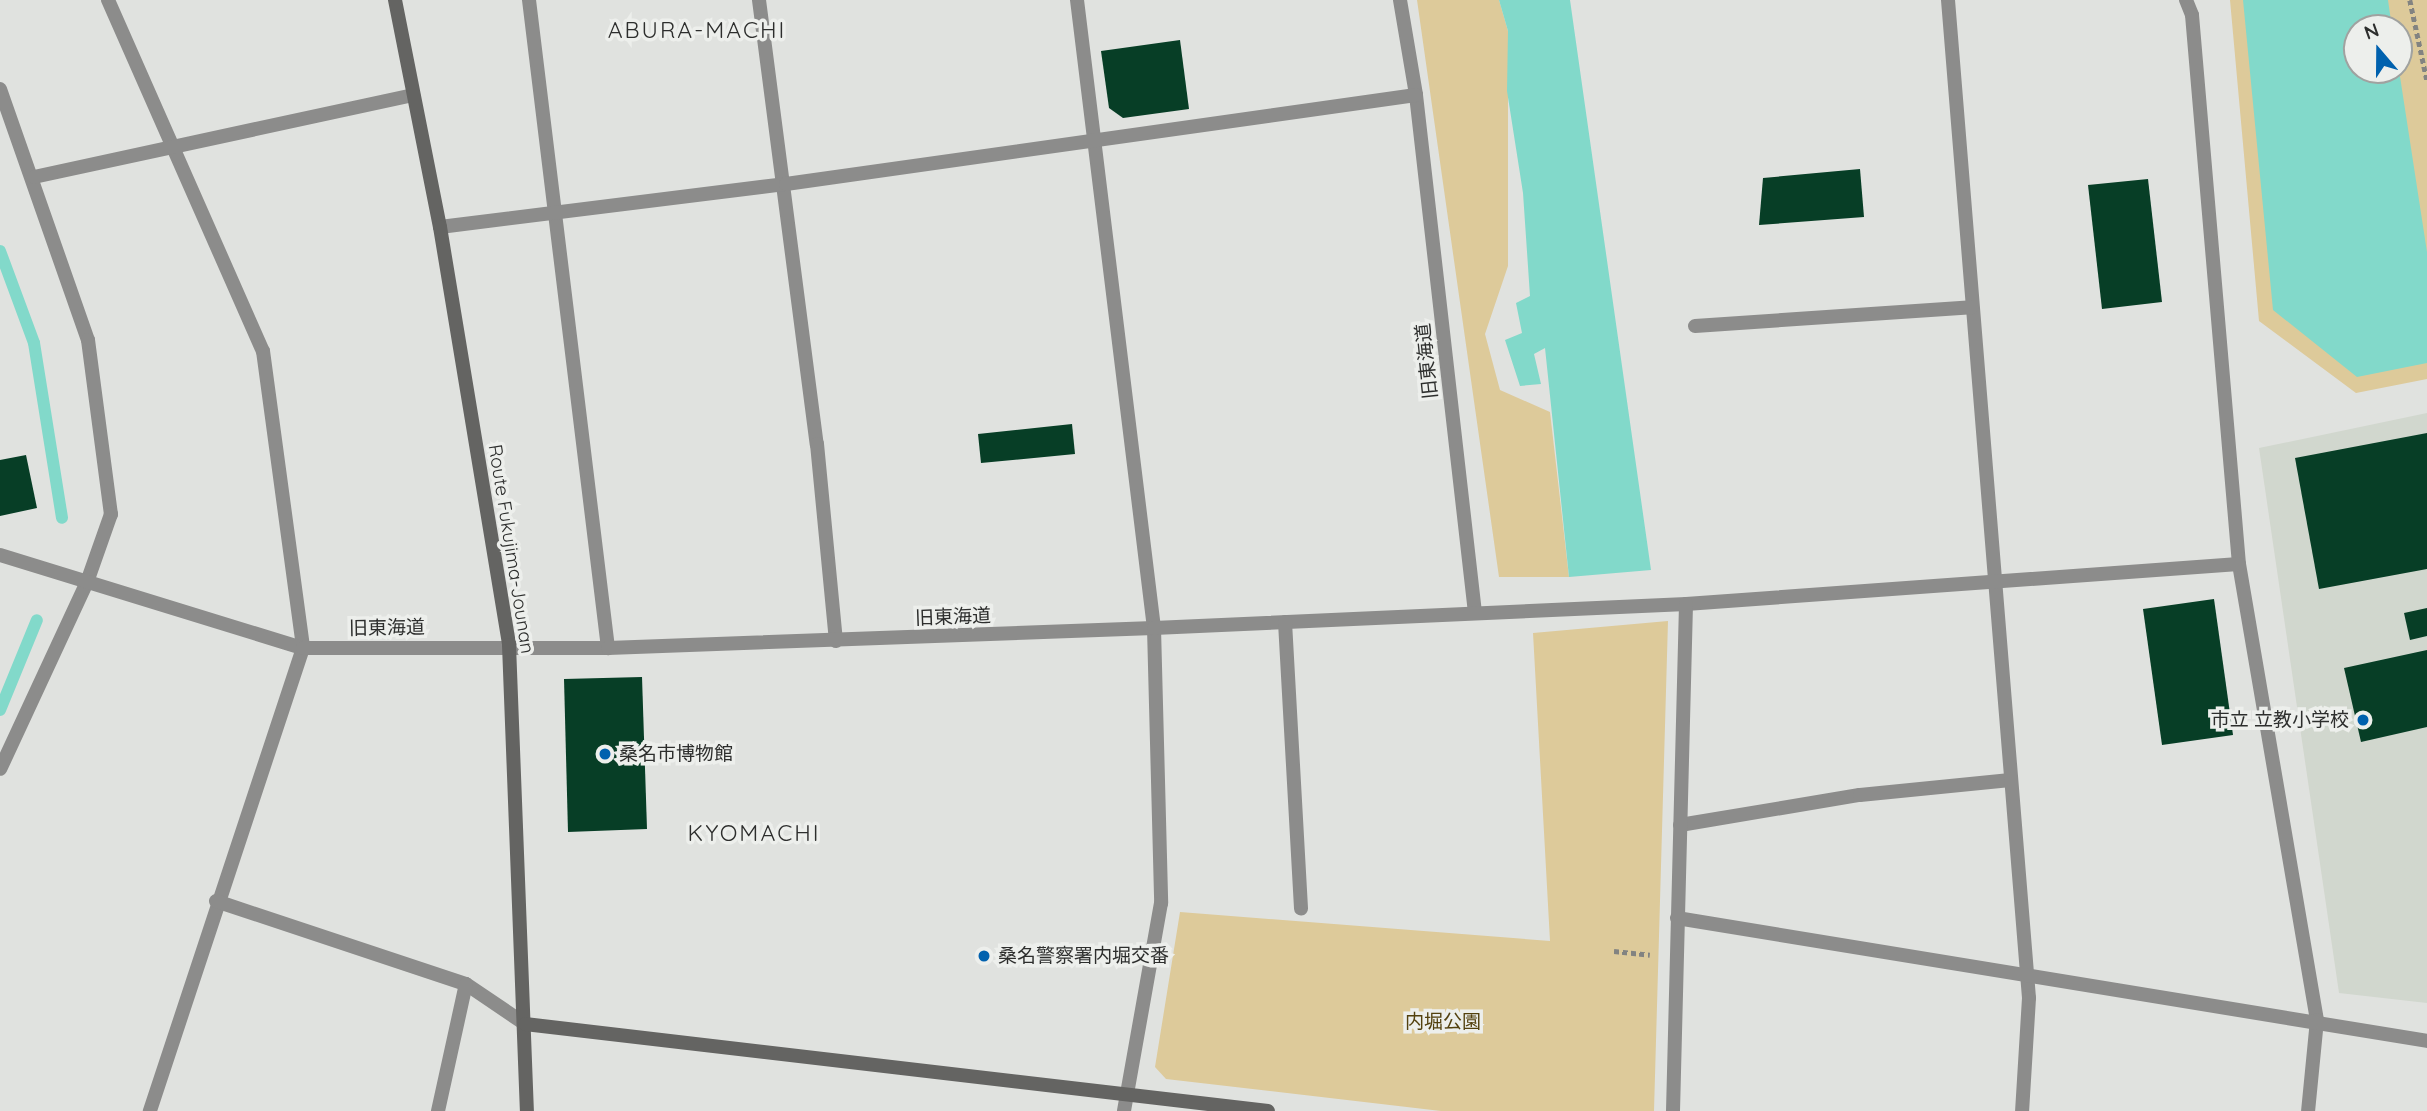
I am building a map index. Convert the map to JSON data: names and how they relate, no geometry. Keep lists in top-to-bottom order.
{
  "streets": {
    "main road": ["Route Fukujima-Jounan"],
    "street": ["旧東海道"]
  },
  "crossings": [
    ["旧東海道", "Route Fukujima-Jounan"]
  ],
  "districts": ["ABURA-MACHI", "KYOMACHI"],
  "parks": ["内堀公園"],
  "places": ["市立 立教小学校", "桑名市博物館", "桑名警察署内堀交番"],
  "north": "top"
}
